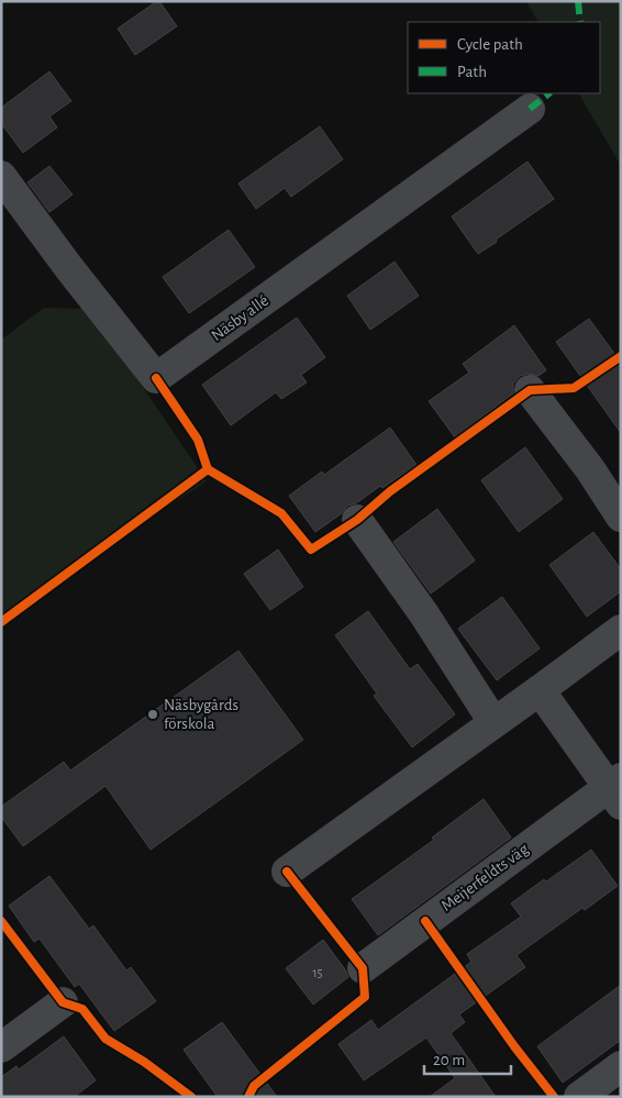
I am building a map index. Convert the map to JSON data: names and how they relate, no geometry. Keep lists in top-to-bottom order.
{
  "streets": {
    "street": ["Näsby allé", "Meijerfeldts väg"]
  },
  "places": ["Näsbygårds förskola"],
  "house_numbers": ["15"],
  "legend": ["Cycle path", "Path"],
  "scale_bar": "20 m"
}
